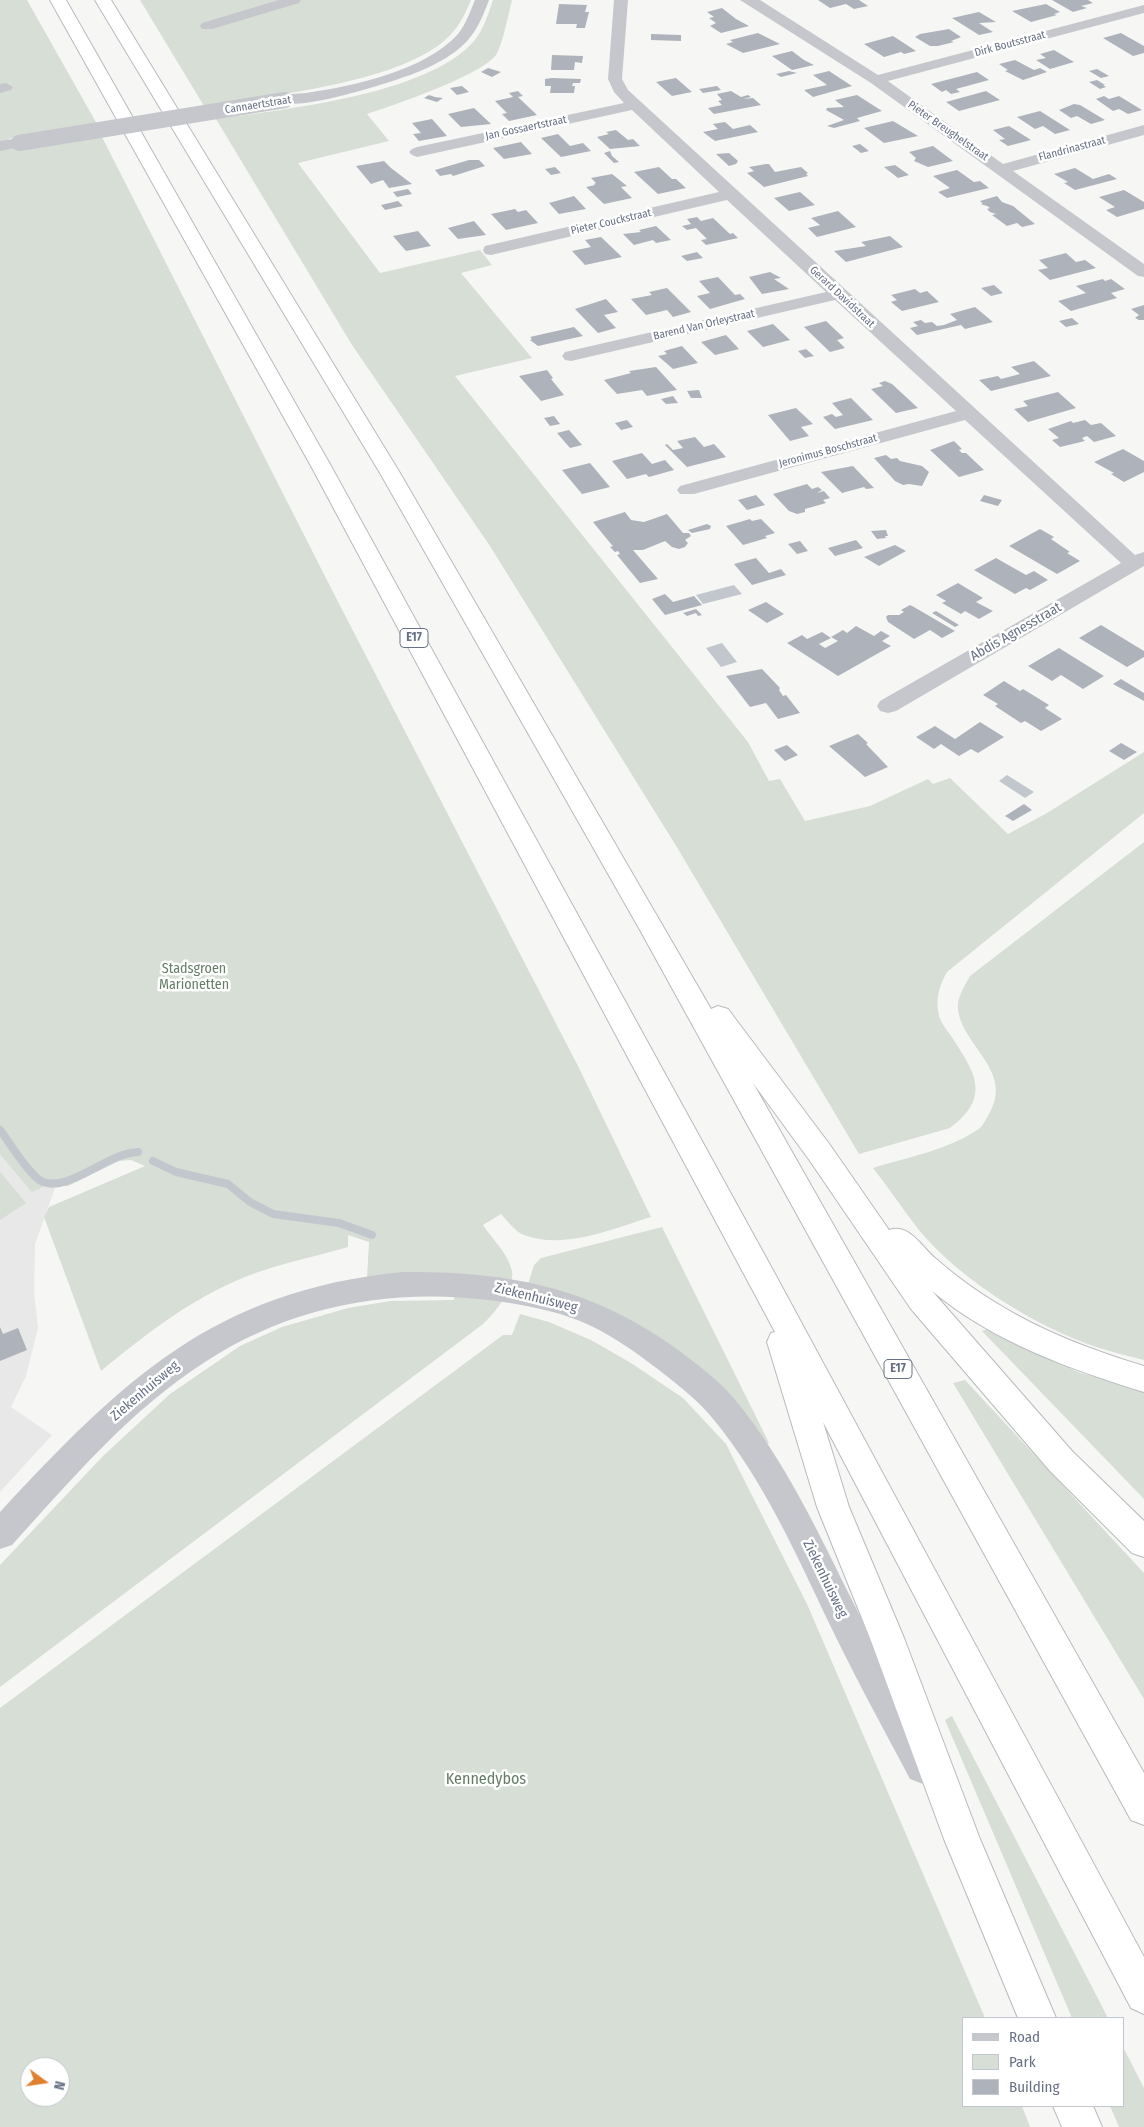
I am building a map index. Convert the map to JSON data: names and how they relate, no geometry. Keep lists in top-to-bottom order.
{
  "streets": {
    "highway": ["E17"],
    "street": [
      "Dirk Boutsstraat",
      "Cannaertstraat",
      "Jan Gossaertstraat",
      "Pieter Breughelstraat",
      "Flandrinastraat",
      "Pieter Couckstraat",
      "Gerard Davidstraat",
      "Barend Van Orleystraat",
      "Jeronimus Boschstraat",
      "Abdis Agnesstraat",
      "Ziekenhuisweg"
    ]
  },
  "crossings": [
    ["Dirk Boutsstraat", "Pieter Breughelstraat"],
    ["Jan Gossaertstraat", "Gerard Davidstraat"],
    ["Pieter Breughelstraat", "Flandrinastraat"],
    ["Pieter Couckstraat", "Gerard Davidstraat"],
    ["Gerard Davidstraat", "Barend Van Orleystraat"],
    ["Gerard Davidstraat", "Jeronimus Boschstraat"],
    ["Gerard Davidstraat", "Abdis Agnesstraat"]
  ],
  "parks": ["Stadsgroen Marionetten", "Kennedybos"],
  "legend": ["Road", "Park", "Building"],
  "north": "right"
}
